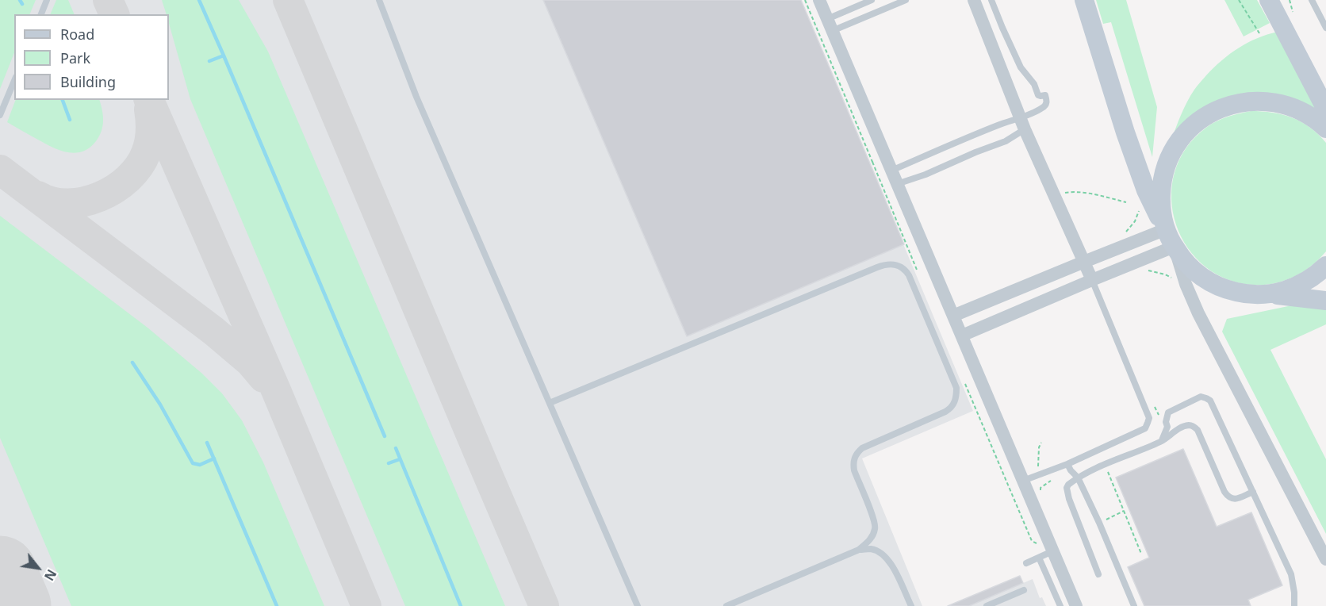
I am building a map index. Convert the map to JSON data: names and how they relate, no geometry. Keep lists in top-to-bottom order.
{
  "legend": ["Road", "Park", "Building"],
  "north": "bottom right"
}
